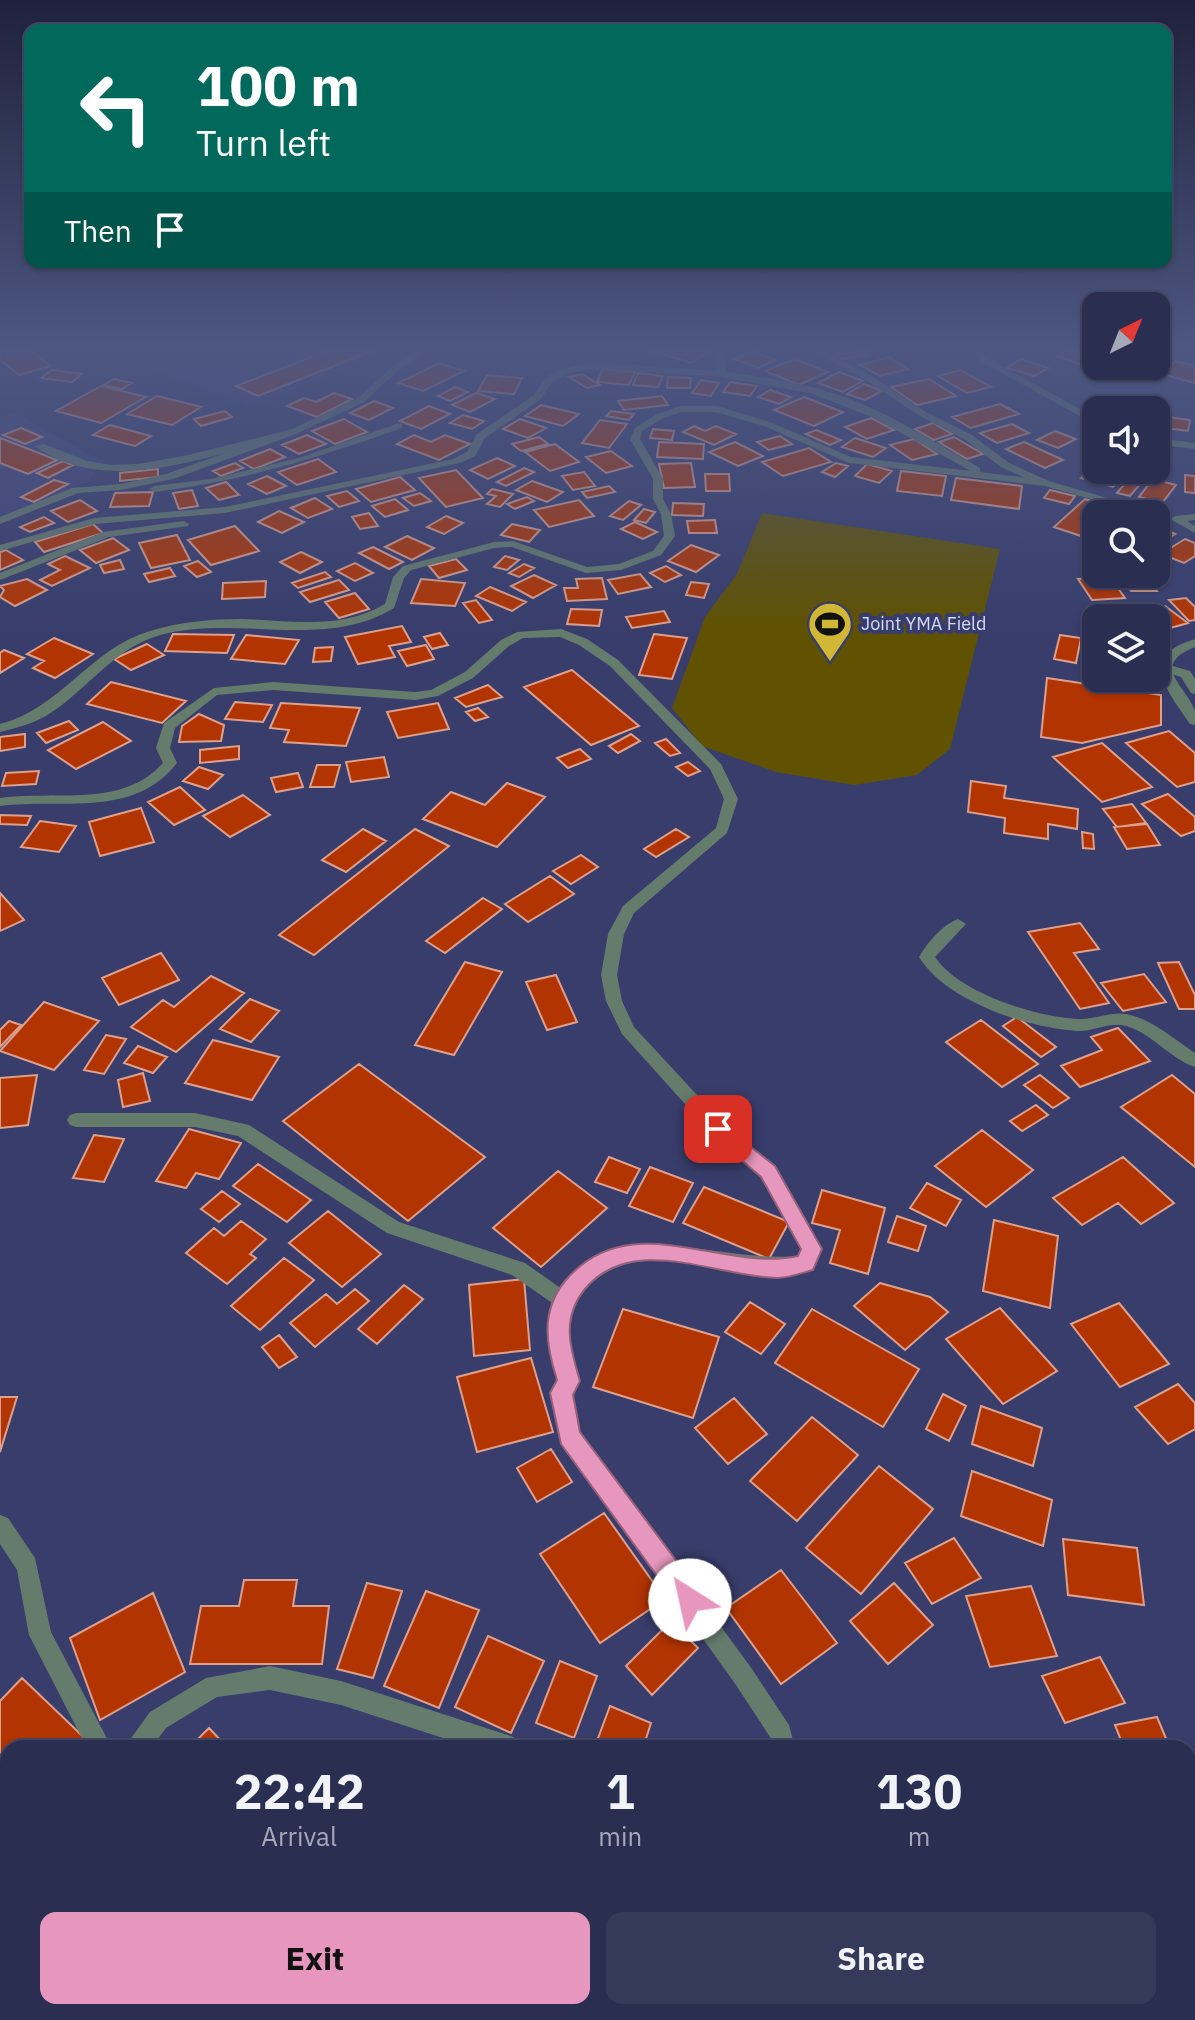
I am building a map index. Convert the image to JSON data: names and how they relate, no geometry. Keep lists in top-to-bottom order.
{
  "places": {
    "sports": ["Joint YMA Field"]
  },
  "north": "top right",
  "page": {
    "turn": ["100 m", "Turn left"],
    "then": "Then",
    "eta": [
      "22:42",
      "Arrival",
      "1",
      "min",
      "130",
      "m"
    ],
    "buttons": ["Exit", "Share"]
  }
}
